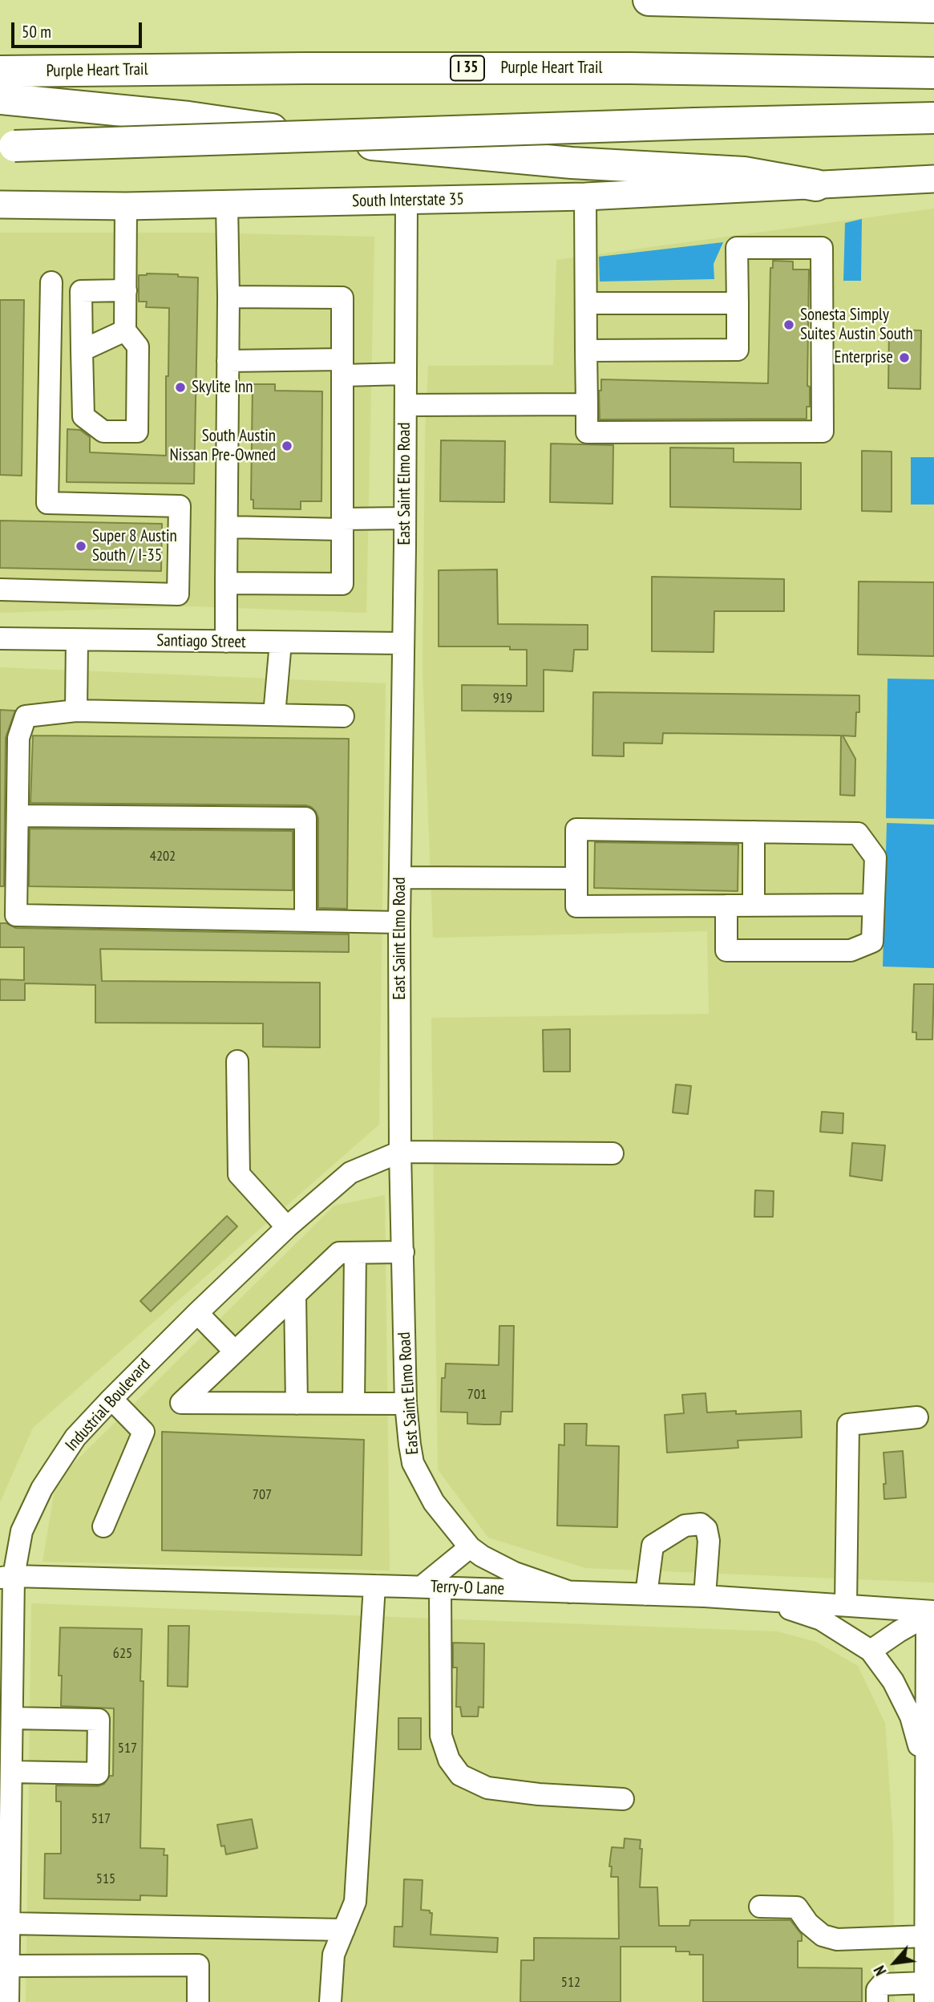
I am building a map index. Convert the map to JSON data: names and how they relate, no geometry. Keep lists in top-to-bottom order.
{
  "streets": {
    "highway": ["I 35", "Purple Heart Trail"],
    "main road": ["South Interstate 35"],
    "street": [
      "East Saint Elmo Road",
      "Santiago Street",
      "Industrial Boulevard",
      "Terry-O Lane"
    ]
  },
  "crossings": [
    ["South Interstate 35", "East Saint Elmo Road"],
    ["East Saint Elmo Road", "Santiago Street"],
    ["East Saint Elmo Road", "Industrial Boulevard"],
    ["East Saint Elmo Road", "Terry-O Lane"],
    ["Industrial Boulevard", "Terry-O Lane"]
  ],
  "places": [
    "Sonesta Simply Suites Austin South",
    "Enterprise",
    "Skylite Inn",
    "South Austin Nissan Pre-Owned",
    "Super 8 Austin South / I-35"
  ],
  "house_numbers": [
    "919",
    "4202",
    "701",
    "707",
    "625",
    "517",
    "517",
    "515",
    "512"
  ],
  "scale_bar": "50 m",
  "north": "bottom left"
}
